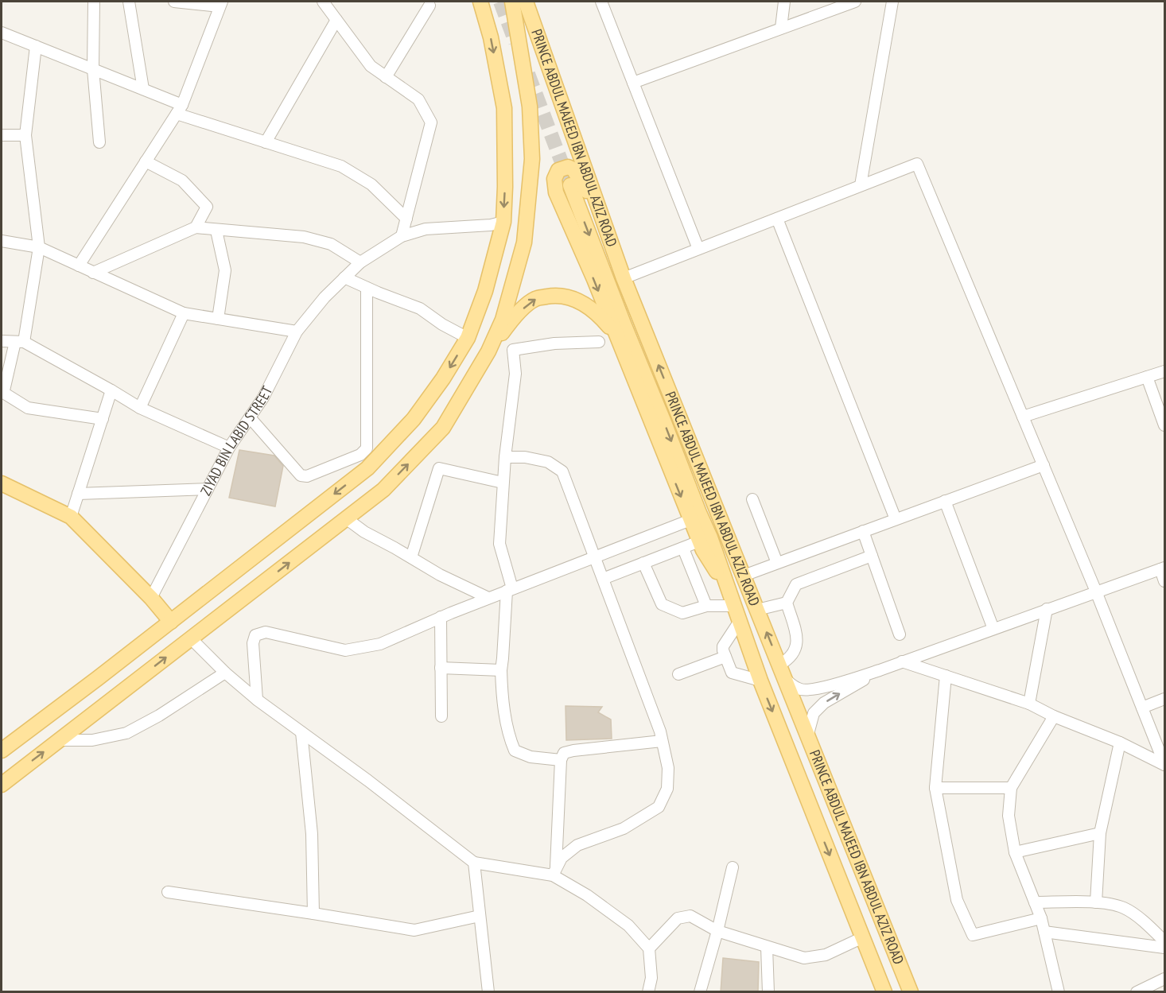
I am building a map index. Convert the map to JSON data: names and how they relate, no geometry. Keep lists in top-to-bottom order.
{
  "streets": {
    "main road": ["PRINCE ABDUL MAJEED IBN ABDUL AZIZ ROAD"],
    "street": ["ZIYAD BIN LABID STREET"]
  }
}
